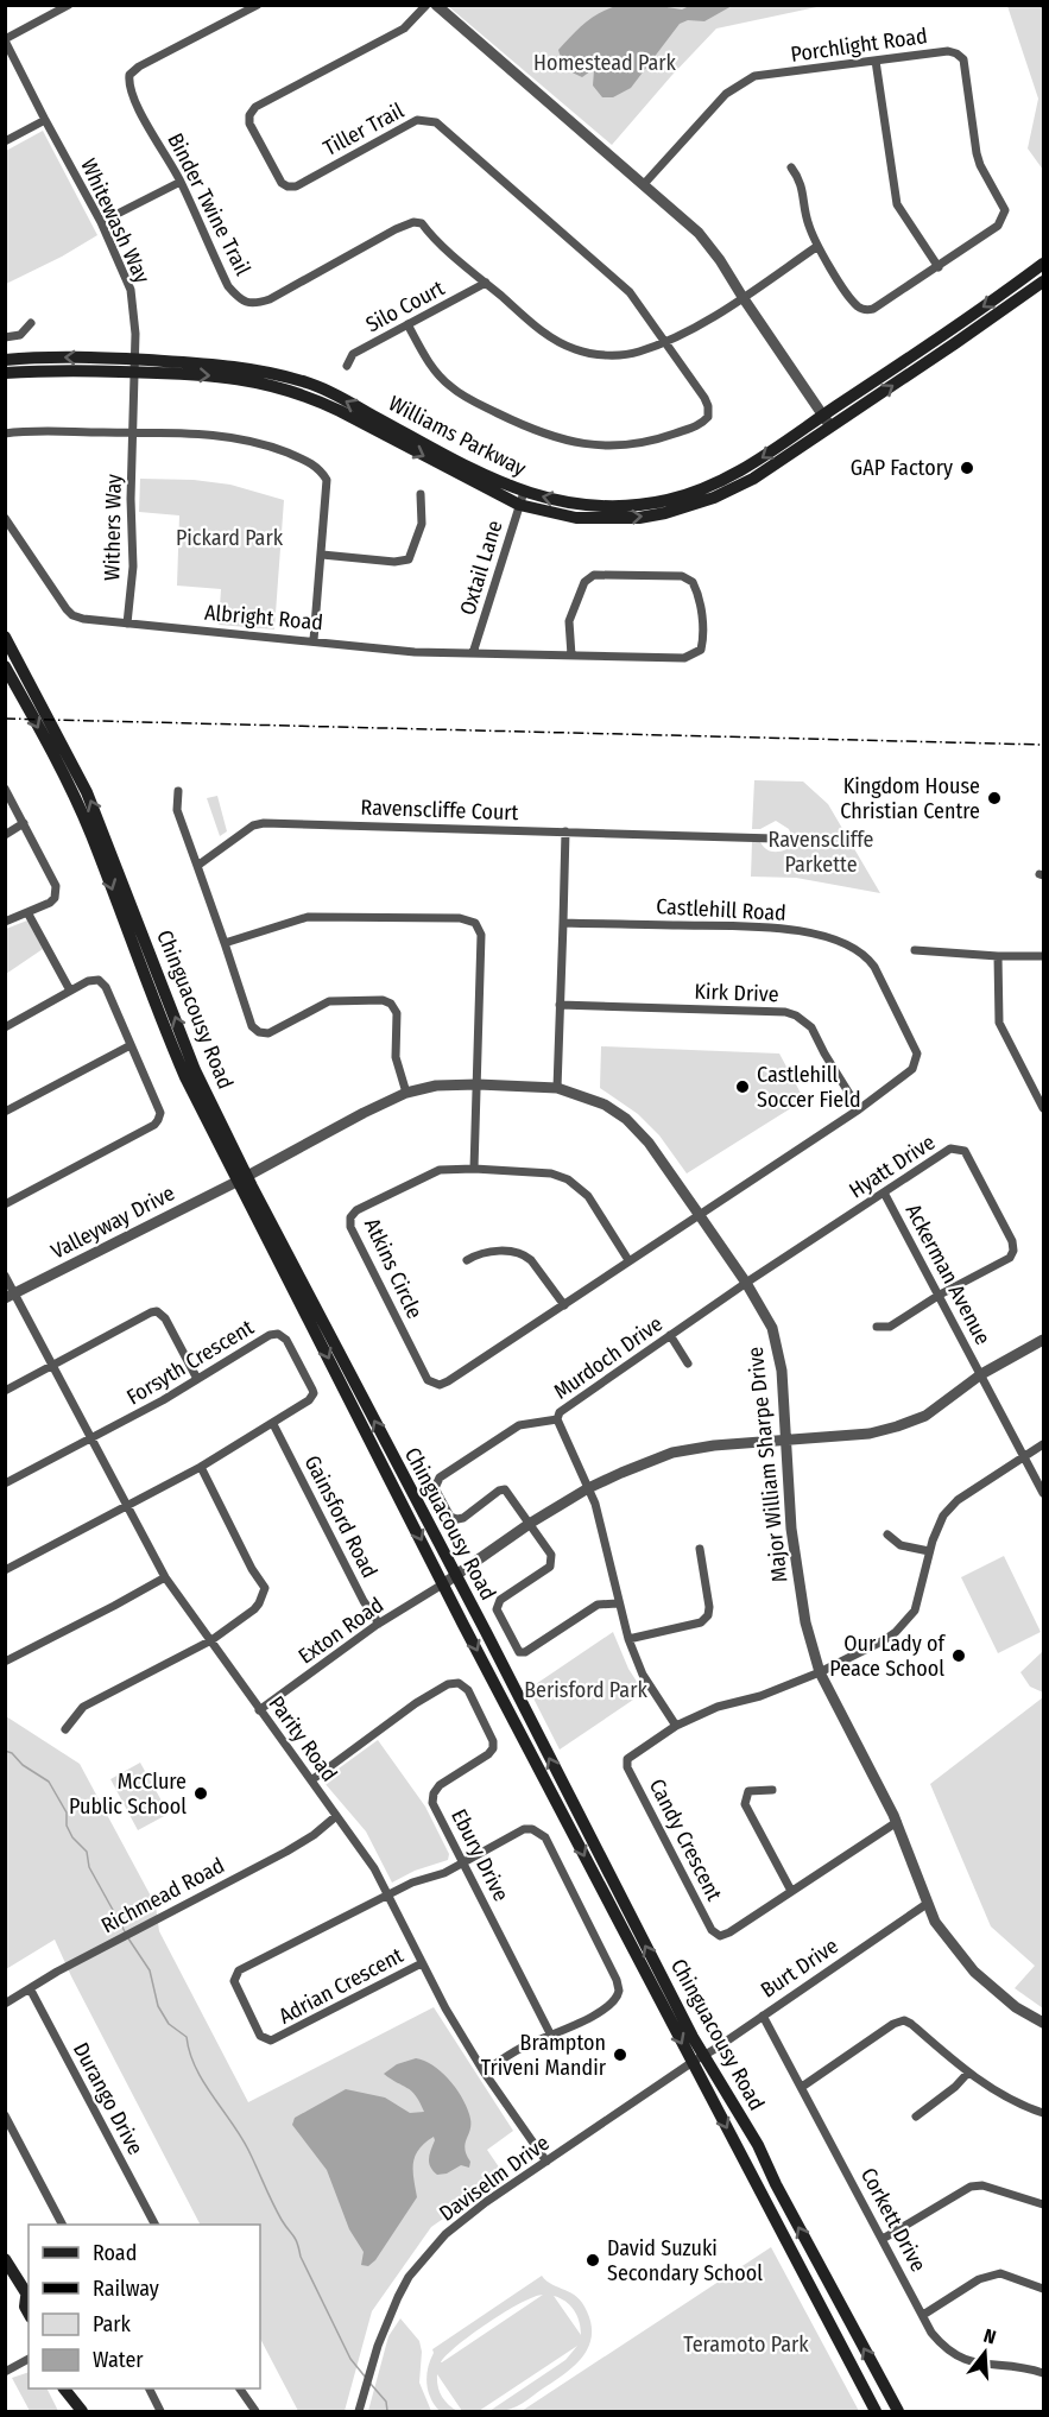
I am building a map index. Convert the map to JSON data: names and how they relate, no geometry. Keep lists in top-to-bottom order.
{
  "streets": {
    "main road": ["Williams Parkway", "Chinguacousy Road"],
    "street": [
      "Porchlight Road",
      "Tiller Trail",
      "Binder Twine Trail",
      "Whitewash Way",
      "Silo Court",
      "Withers Way",
      "Oxtail Lane",
      "Albright Road",
      "Ravenscliffe Court",
      "Castlehill Road",
      "Kirk Drive",
      "Hyatt Drive",
      "Valleyway Drive",
      "Atkins Circle",
      "Ackerman Avenue",
      "Murdoch Drive",
      "Forsyth Crescent",
      "Major William Sharpe Drive",
      "Gainsford Road",
      "Exton Road",
      "Parity Road",
      "Candy Crescent",
      "Ebury Drive",
      "Richmead Road",
      "Burt Drive",
      "Adrian Crescent",
      "Durango Drive",
      "Daviselm Drive",
      "Corkett Drive"
    ]
  },
  "crossings": [
    ["Porchlight Road", "Binder Twine Trail"],
    ["Tiller Trail", "Binder Twine Trail"],
    ["Tiller Trail", "Silo Court"],
    ["Binder Twine Trail", "Silo Court"],
    ["Whitewash Way", "Williams Parkway"],
    ["Whitewash Way", "Withers Way"],
    ["Williams Parkway", "Oxtail Lane"],
    ["Withers Way", "Albright Road"],
    ["Oxtail Lane", "Albright Road"],
    ["Castlehill Road", "Kirk Drive"],
    ["Castlehill Road", "Atkins Circle"],
    ["Castlehill Road", "Major William Sharpe Drive"],
    ["Chinguacousy Road", "Valleyway Drive"],
    ["Chinguacousy Road", "Major William Sharpe Drive"],
    ["Chinguacousy Road", "Exton Road"],
    ["Chinguacousy Road", "Burt Drive"],
    ["Chinguacousy Road", "Daviselm Drive"],
    ["Hyatt Drive", "Ackerman Avenue"],
    ["Hyatt Drive", "Murdoch Drive"],
    ["Hyatt Drive", "Major William Sharpe Drive"],
    ["Valleyway Drive", "Major William Sharpe Drive"],
    ["Valleyway Drive", "Parity Road"],
    ["Atkins Circle", "Major William Sharpe Drive"],
    ["Ackerman Avenue", "Candy Crescent"],
    ["Murdoch Drive", "Major William Sharpe Drive"],
    ["Murdoch Drive", "Candy Crescent"],
    ["Forsyth Crescent", "Gainsford Road"],
    ["Forsyth Crescent", "Parity Road"],
    ["Major William Sharpe Drive", "Candy Crescent"],
    ["Major William Sharpe Drive", "Burt Drive"],
    ["Gainsford Road", "Exton Road"],
    ["Exton Road", "Parity Road"],
    ["Parity Road", "Ebury Drive"],
    ["Parity Road", "Richmead Road"],
    ["Parity Road", "Adrian Crescent"],
    ["Parity Road", "Daviselm Drive"],
    ["Richmead Road", "Durango Drive"],
    ["Burt Drive", "Daviselm Drive"],
    ["Burt Drive", "Corkett Drive"]
  ],
  "parks": [
    "Homestead Park",
    "Pickard Park",
    "Ravenscliffe Parkette",
    "Berisford Park",
    "Teramoto Park"
  ],
  "places": [
    "GAP Factory",
    "Kingdom House Christian Centre",
    "Castlehill Soccer Field",
    "Our Lady of Peace School",
    "McClure Public School",
    "Brampton Triveni Mandir",
    "David Suzuki Secondary School"
  ],
  "legend": [
    "Road",
    "Railway",
    "Park",
    "Water"
  ],
  "north": "top"
}
